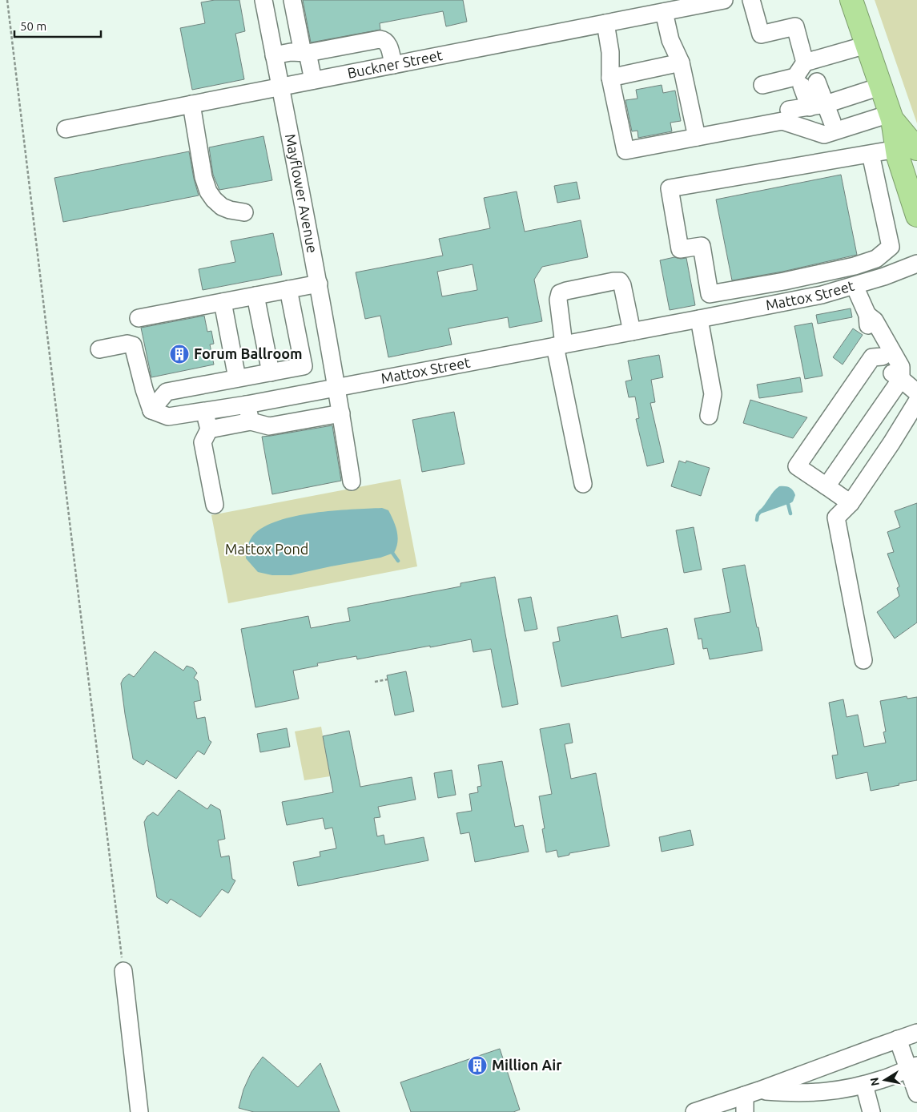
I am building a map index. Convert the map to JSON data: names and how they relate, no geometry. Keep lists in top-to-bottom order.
{
  "streets": {
    "street": ["Buckner Street", "Mayflower Avenue", "Mattox Street"]
  },
  "crossings": [
    ["Buckner Street", "Mayflower Avenue"],
    ["Mayflower Avenue", "Mattox Street"]
  ],
  "parks": ["Mattox Pond"],
  "places": {
    "building": ["Forum Ballroom", "Million Air"]
  },
  "scale_bar": "50 m",
  "north": "left"
}
